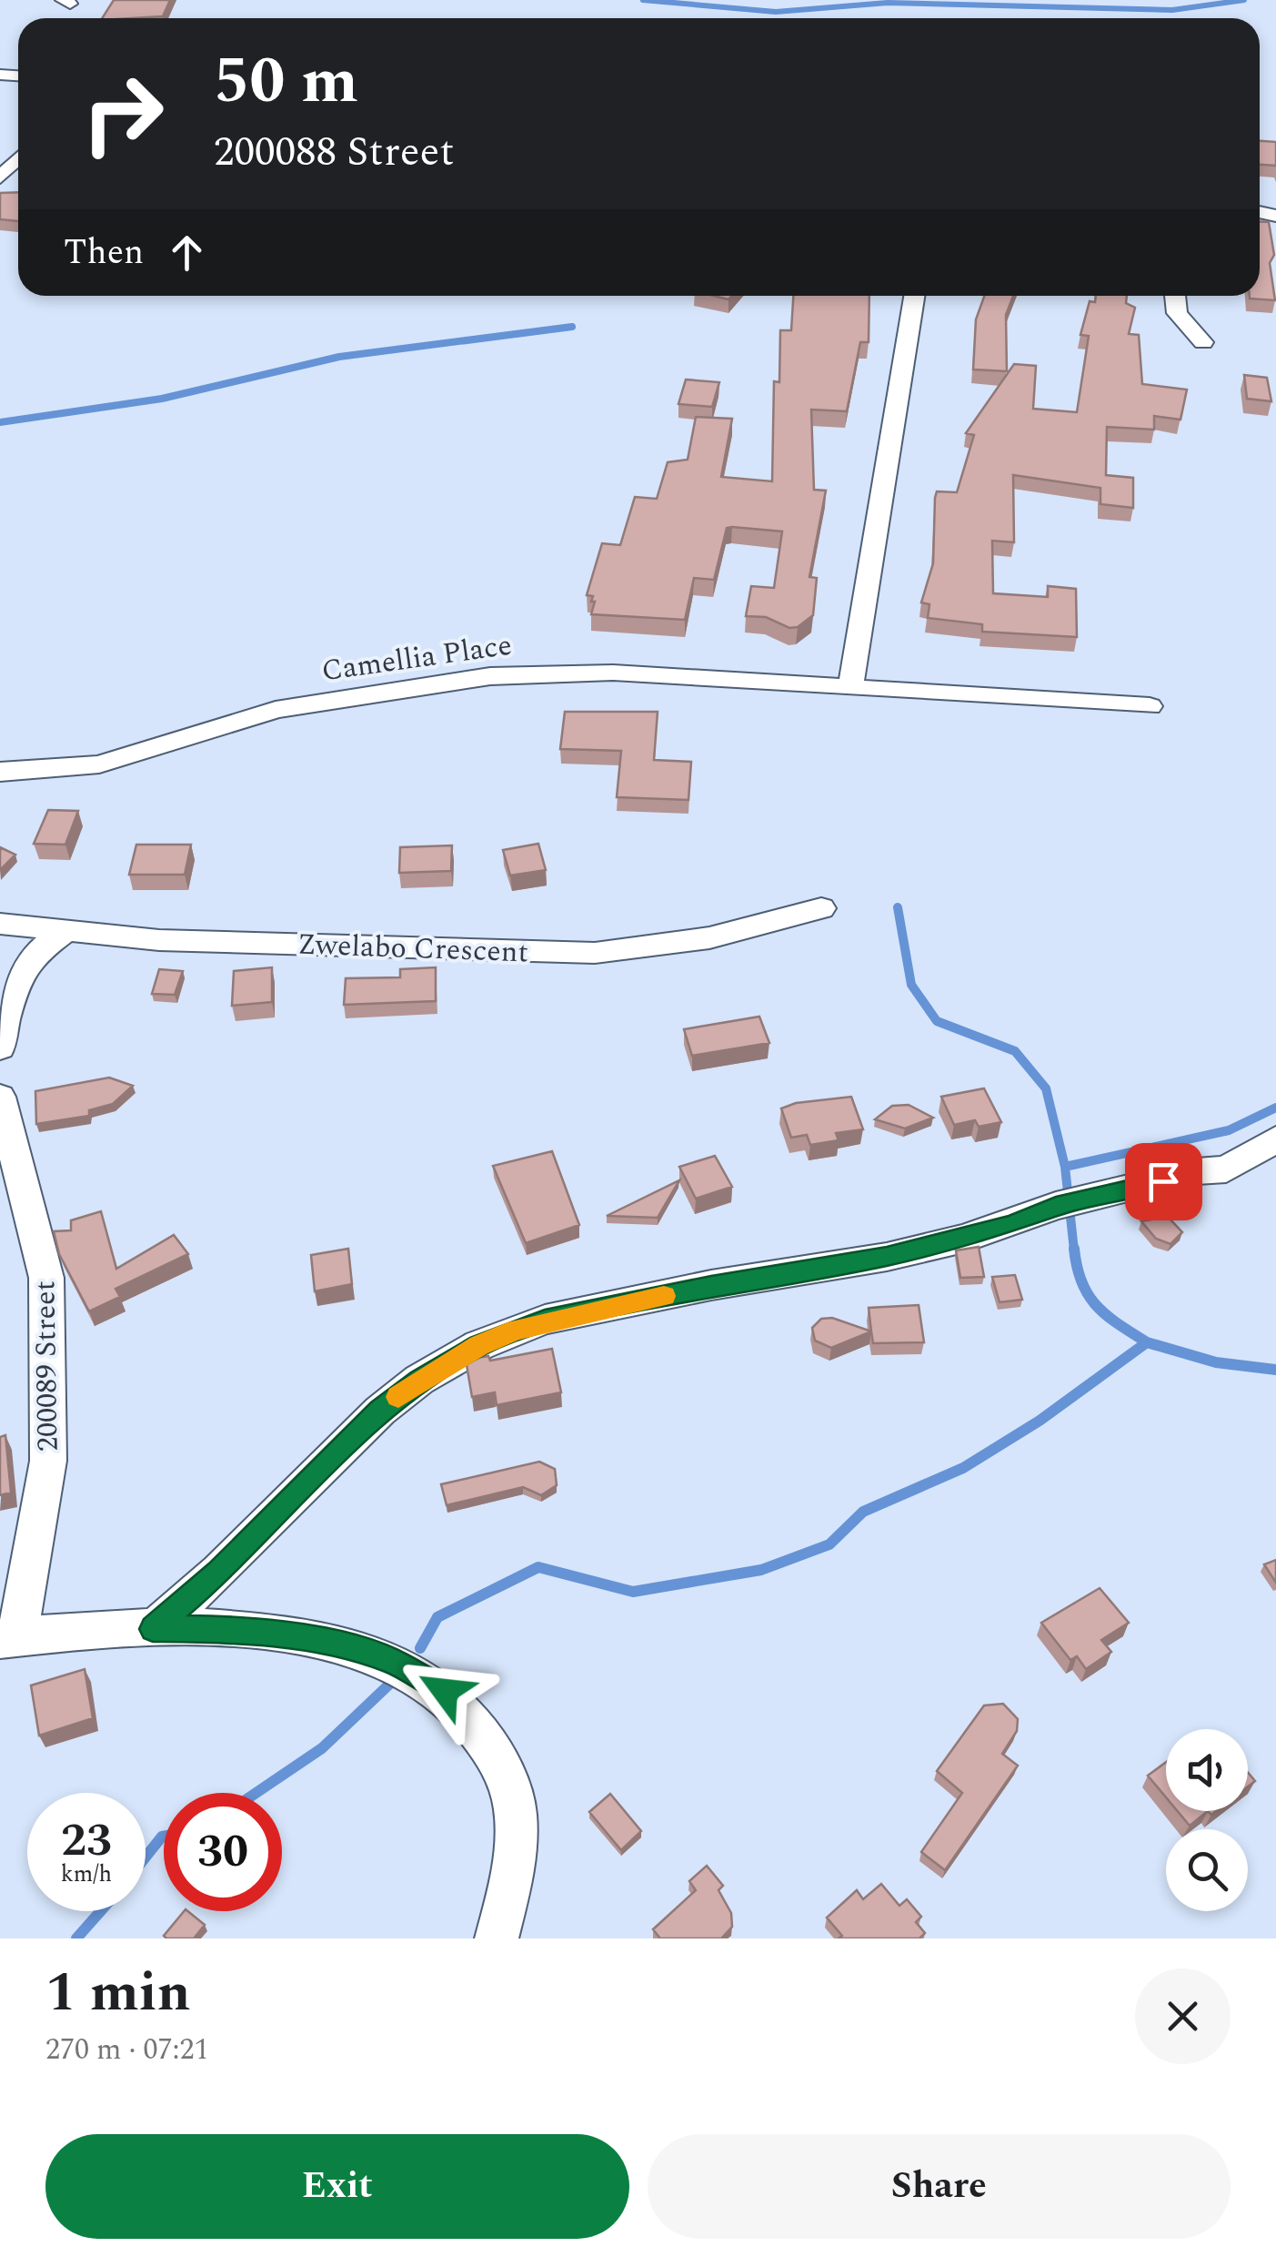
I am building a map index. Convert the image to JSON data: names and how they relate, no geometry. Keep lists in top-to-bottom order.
{
  "streets": {
    "street": ["Camellia Place", "Zwelabo Crescent", "200089 Street"]
  },
  "page": {
    "turn": ["50 m", "200088 Street"],
    "then": "Then",
    "speed": "23 km/h",
    "limit": "30",
    "heading": ["1 min", "270 m · 07:21"],
    "buttons": ["Exit", "Share"]
  }
}
